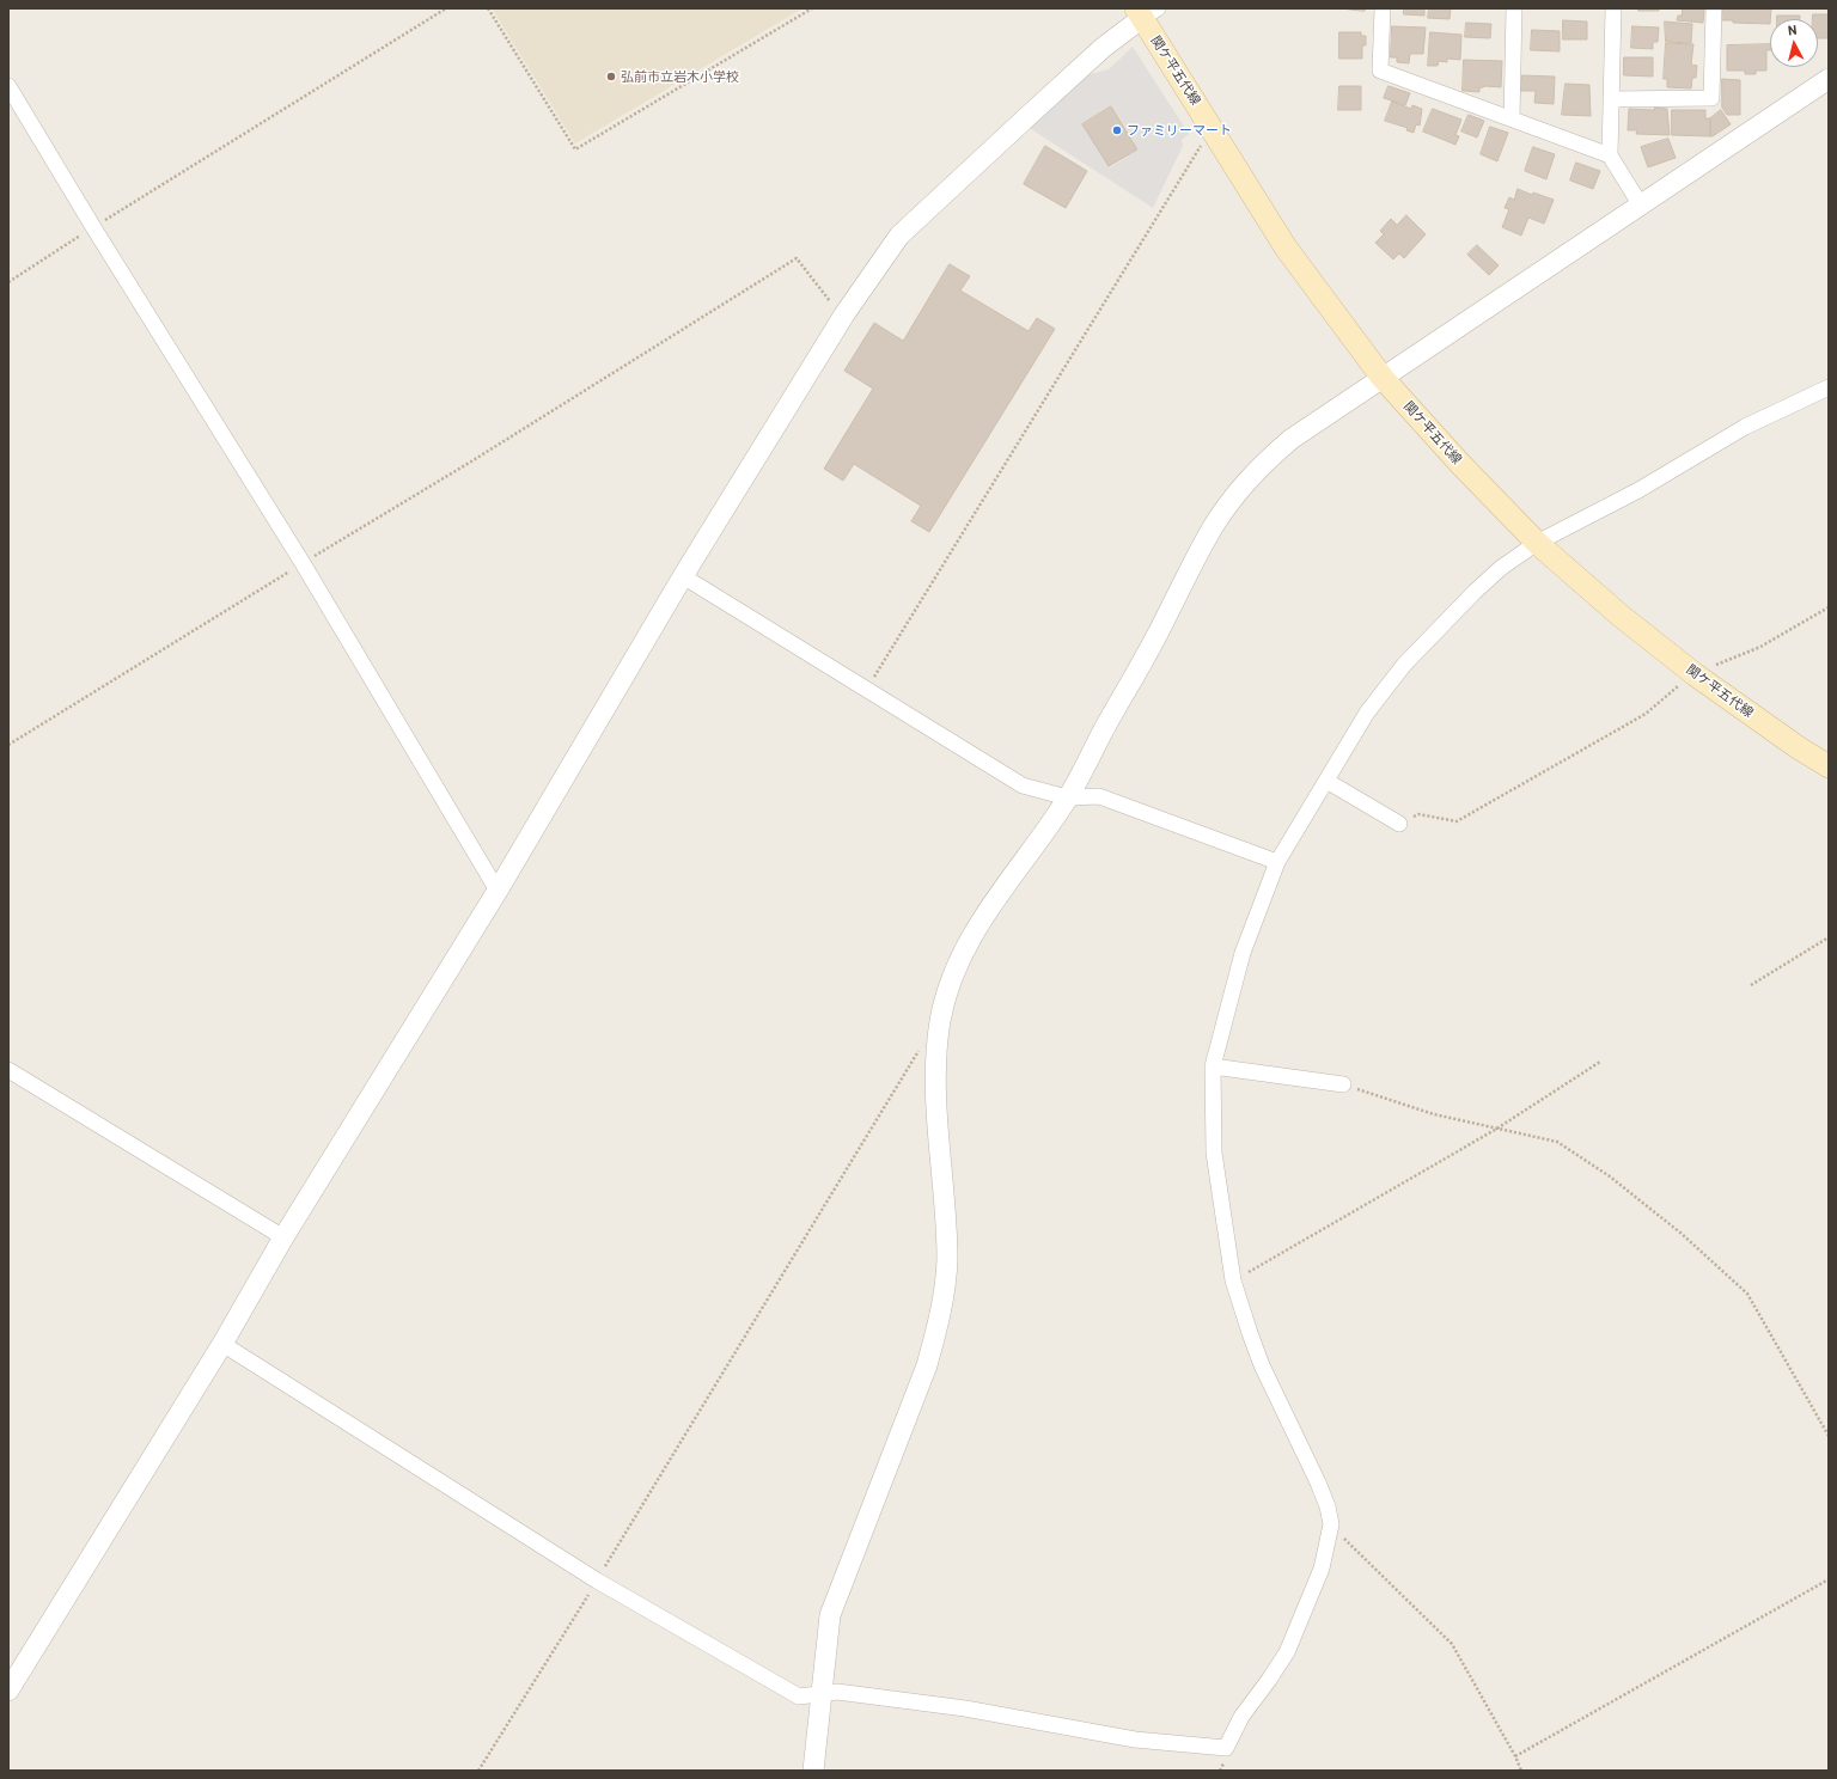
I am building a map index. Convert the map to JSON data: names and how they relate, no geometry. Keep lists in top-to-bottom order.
{
  "streets": {
    "main road": ["関ケ平五代線"]
  },
  "places": ["弘前市立岩木小学校", "ファミリーマート"],
  "north": "top"
}
